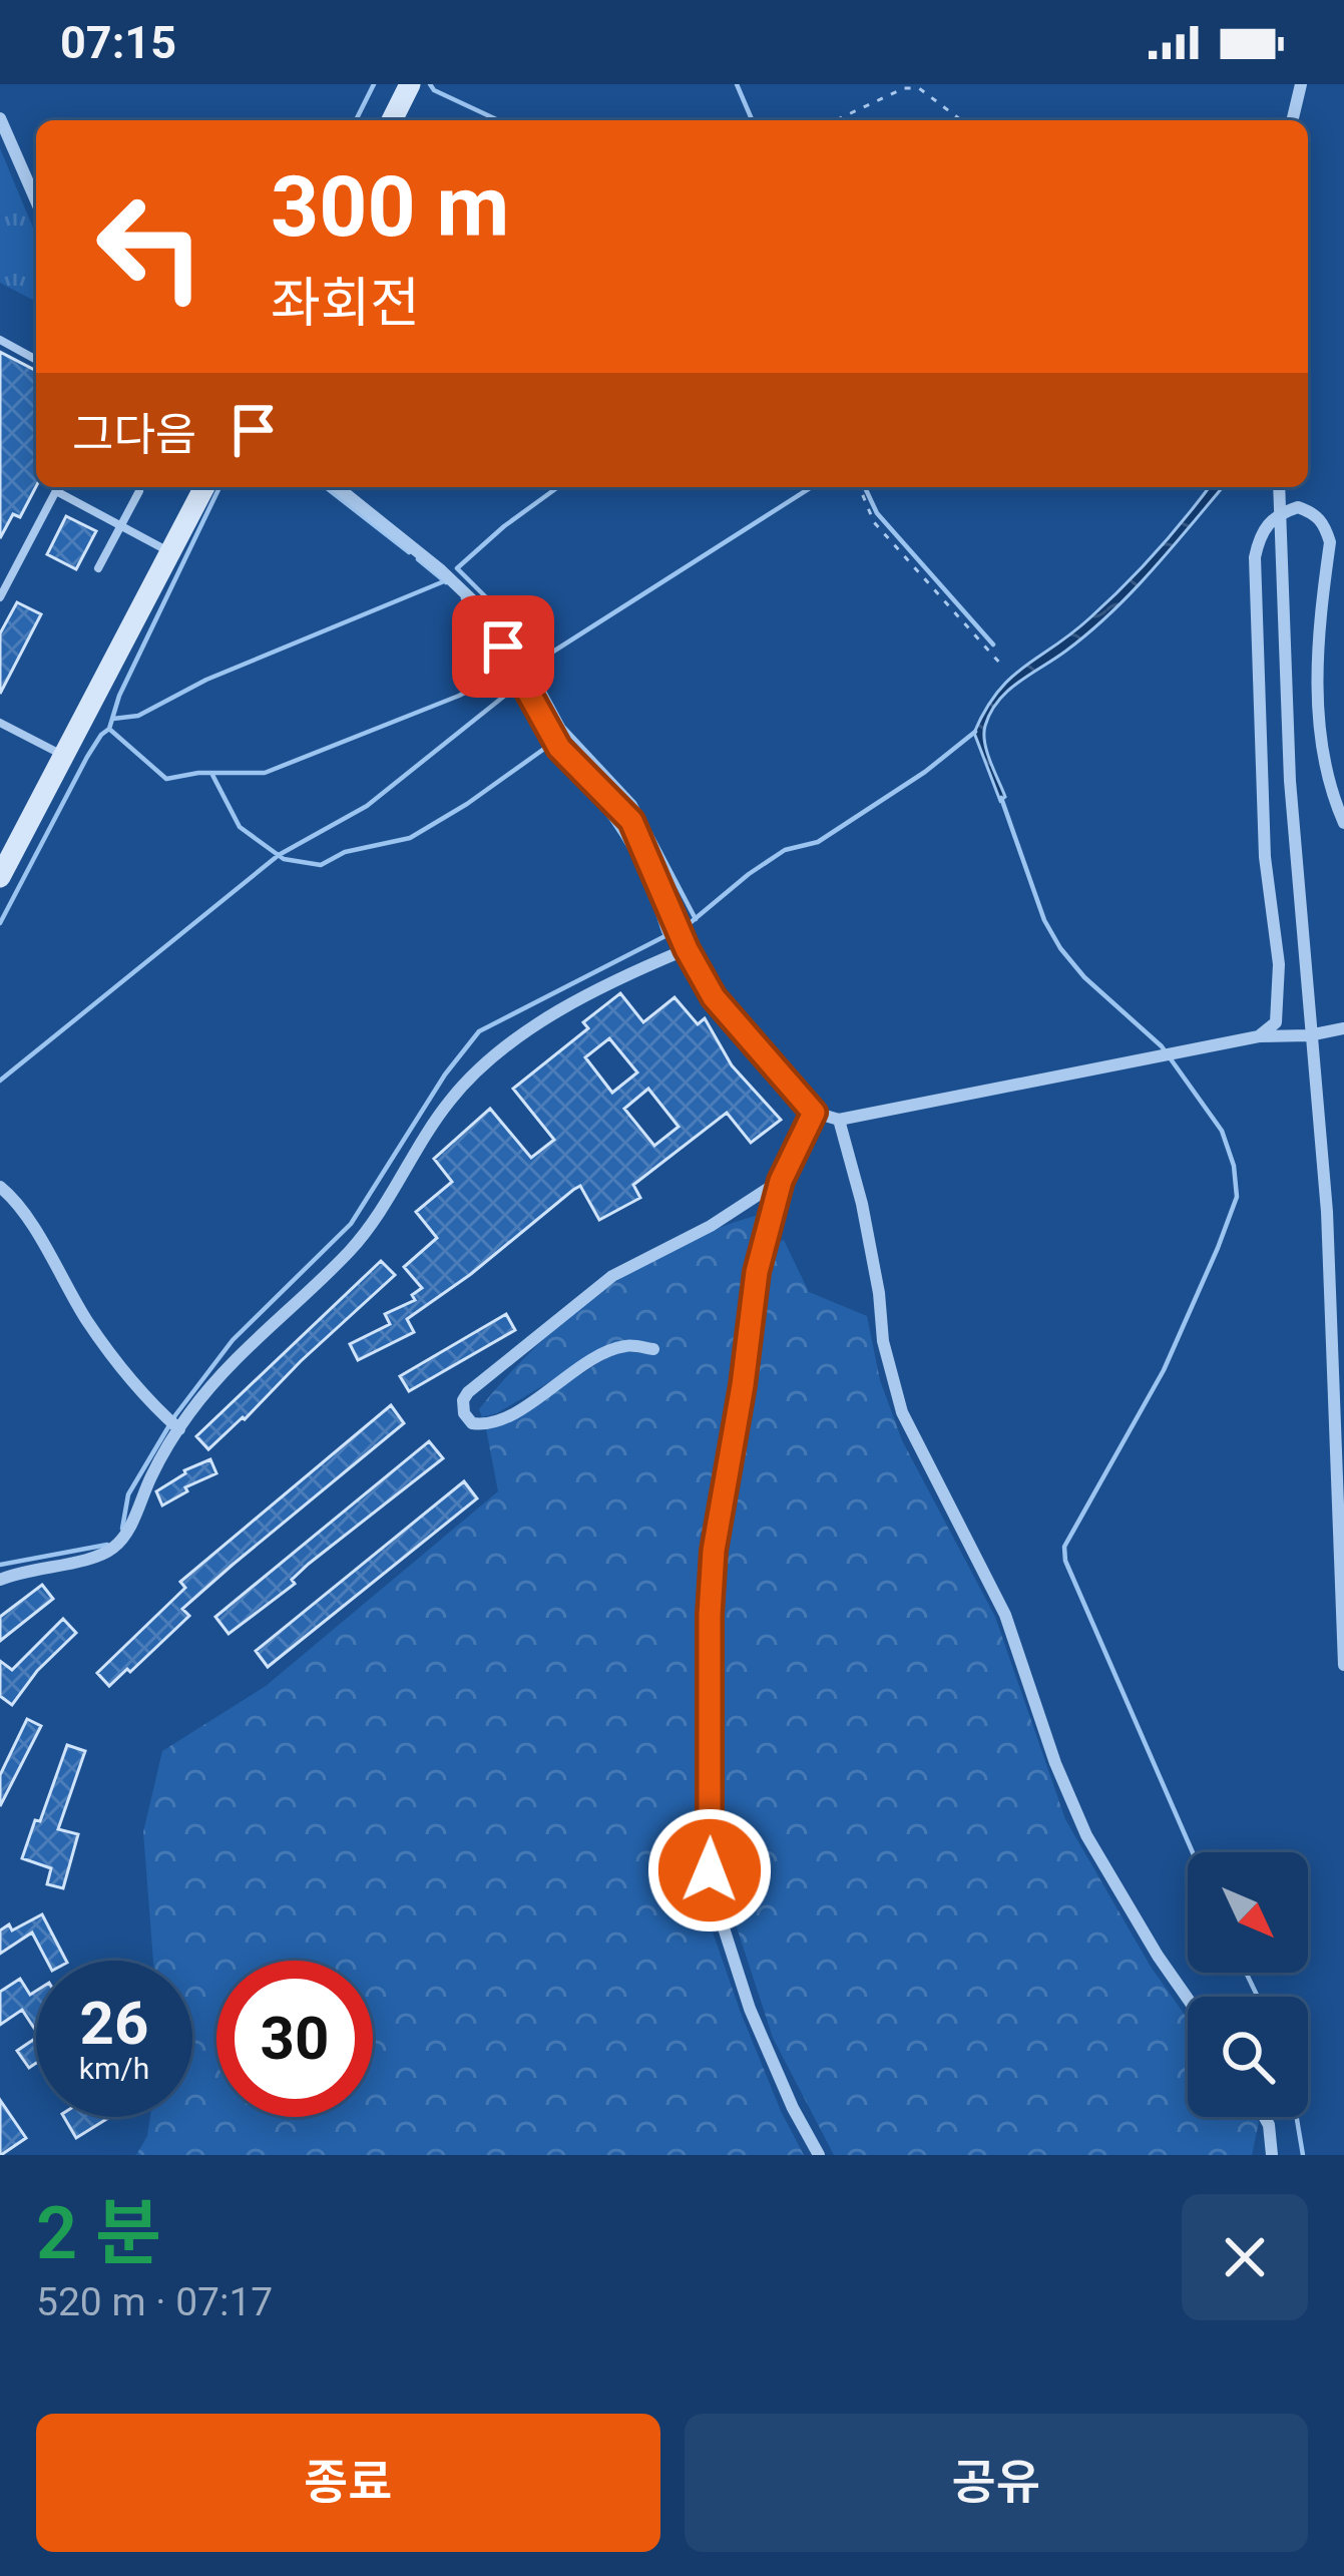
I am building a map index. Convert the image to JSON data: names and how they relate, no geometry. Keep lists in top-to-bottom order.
{
  "north": "bottom right",
  "page": {
    "status": "07:15",
    "turn": ["300 m", "좌회전"],
    "then": "그다음",
    "speed": "26 km/h",
    "limit": "30",
    "heading": ["2 분", "520 m · 07:17"],
    "buttons": ["종료", "공유"]
  }
}
